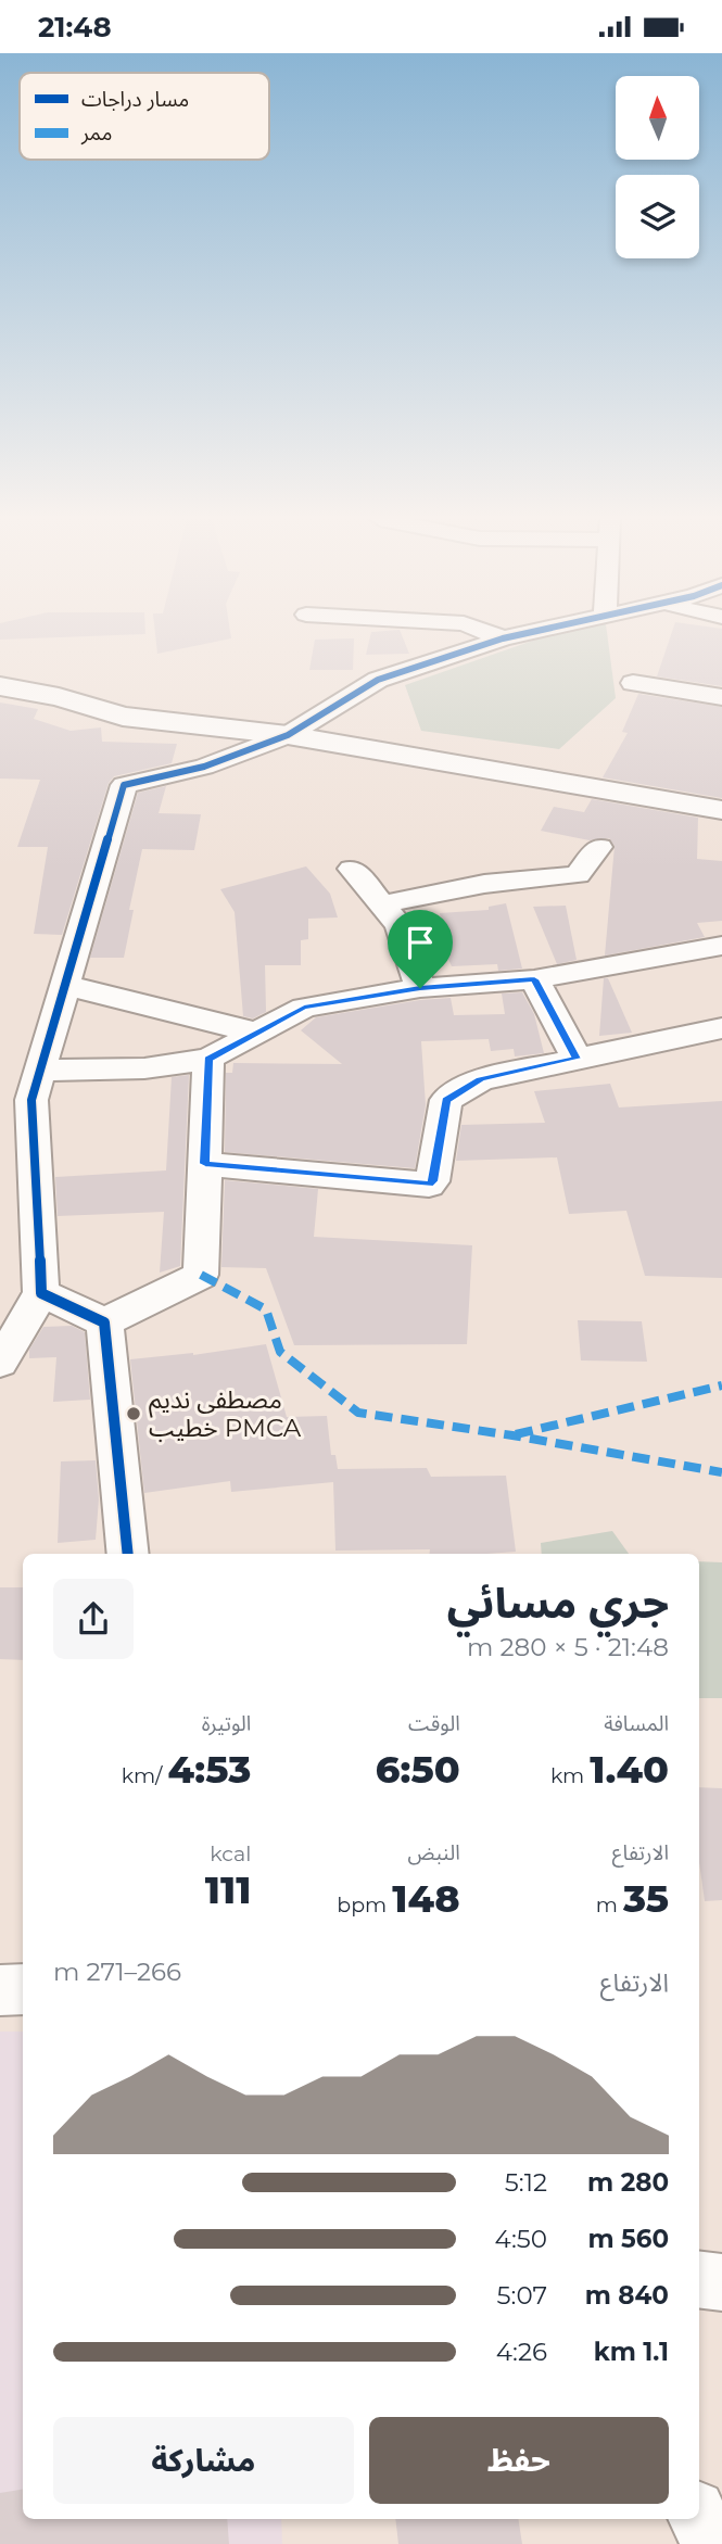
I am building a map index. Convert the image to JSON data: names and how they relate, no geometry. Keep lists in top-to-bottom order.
{
  "places": ["مصطفى نديم خطيب PMCA"],
  "legend": ["مسار دراجات", "ممر"],
  "north": "top",
  "page": {
    "status": "21:48",
    "heading": ["جري مسائي", "21:48 · 5 × 280 m"],
    "stats": [
      ["المسافة", "1.40 km"],
      ["الوقت", "6:50"],
      ["الوتيرة", "4:53 /km"],
      ["الارتفاع", "35 m"],
      ["النبض", "148 bpm"],
      ["kcal", "111"]
    ],
    "chart": ["الارتفاع", "266–271 m"],
    "list": [
      {
        "name": "280 m",
        "note": "5:12"
      },
      {
        "name": "560 m",
        "note": "4:50"
      },
      {
        "name": "840 m",
        "note": "5:07"
      },
      {
        "name": "1.1 km",
        "note": "4:26"
      }
    ],
    "buttons": ["حفظ", "مشاركة"]
  }
}
